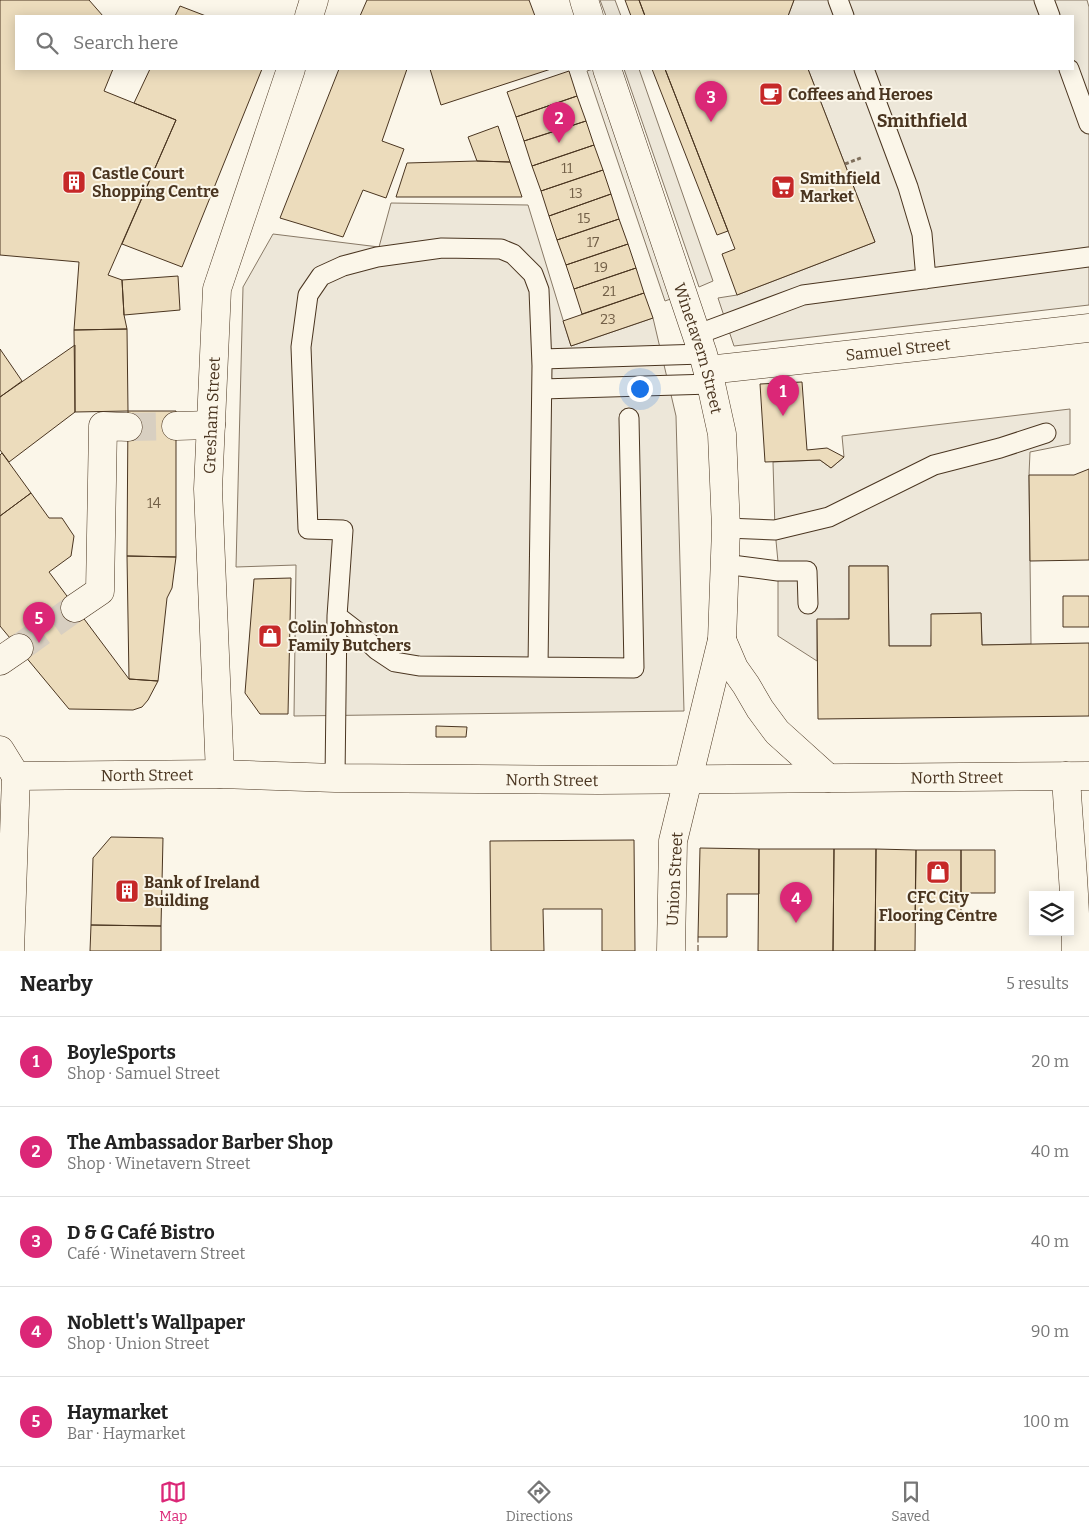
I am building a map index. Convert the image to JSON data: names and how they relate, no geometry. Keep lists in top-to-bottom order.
{
  "streets": {
    "street": [
      "Samuel Street",
      "Winetavern Street",
      "Gresham Street",
      "North Street",
      "Union Street"
    ]
  },
  "crossings": [
    ["Samuel Street", "Winetavern Street"],
    ["Winetavern Street", "North Street"],
    ["Winetavern Street", "Union Street"],
    ["Gresham Street", "North Street"],
    ["North Street", "Union Street"]
  ],
  "districts": ["Smithfield"],
  "places": {
    "cafe": ["Coffees and Heroes"],
    "building": ["Castle Court Shopping Centre", "Bank of Ireland Building"],
    "supermarket": ["Smithfield Market"],
    "shop": ["Colin Johnston Family Butchers", "CFC City Flooring Centre"]
  },
  "house_numbers": [
    "11",
    "13",
    "15",
    "17",
    "19",
    "21",
    "23",
    "14"
  ],
  "page": {
    "search": "Search here",
    "pins": [
      "3",
      "2",
      "1",
      "5",
      "4"
    ],
    "heading": ["Nearby", "5 results"],
    "list": [
      {
        "mark": "1",
        "name": "BoyleSports",
        "note": "Shop · Samuel Street",
        "value": "20 m"
      },
      {
        "mark": "2",
        "name": "The Ambassador Barber Shop",
        "note": "Shop · Winetavern Street",
        "value": "40 m"
      },
      {
        "mark": "3",
        "name": "D & G Café Bistro",
        "note": "Café · Winetavern Street",
        "value": "40 m"
      },
      {
        "mark": "4",
        "name": "Noblett's Wallpaper",
        "note": "Shop · Union Street",
        "value": "90 m"
      },
      {
        "mark": "5",
        "name": "Haymarket",
        "note": "Bar · Haymarket",
        "value": "100 m"
      }
    ],
    "nav": ["Map", "Directions", "Saved"]
  }
}
